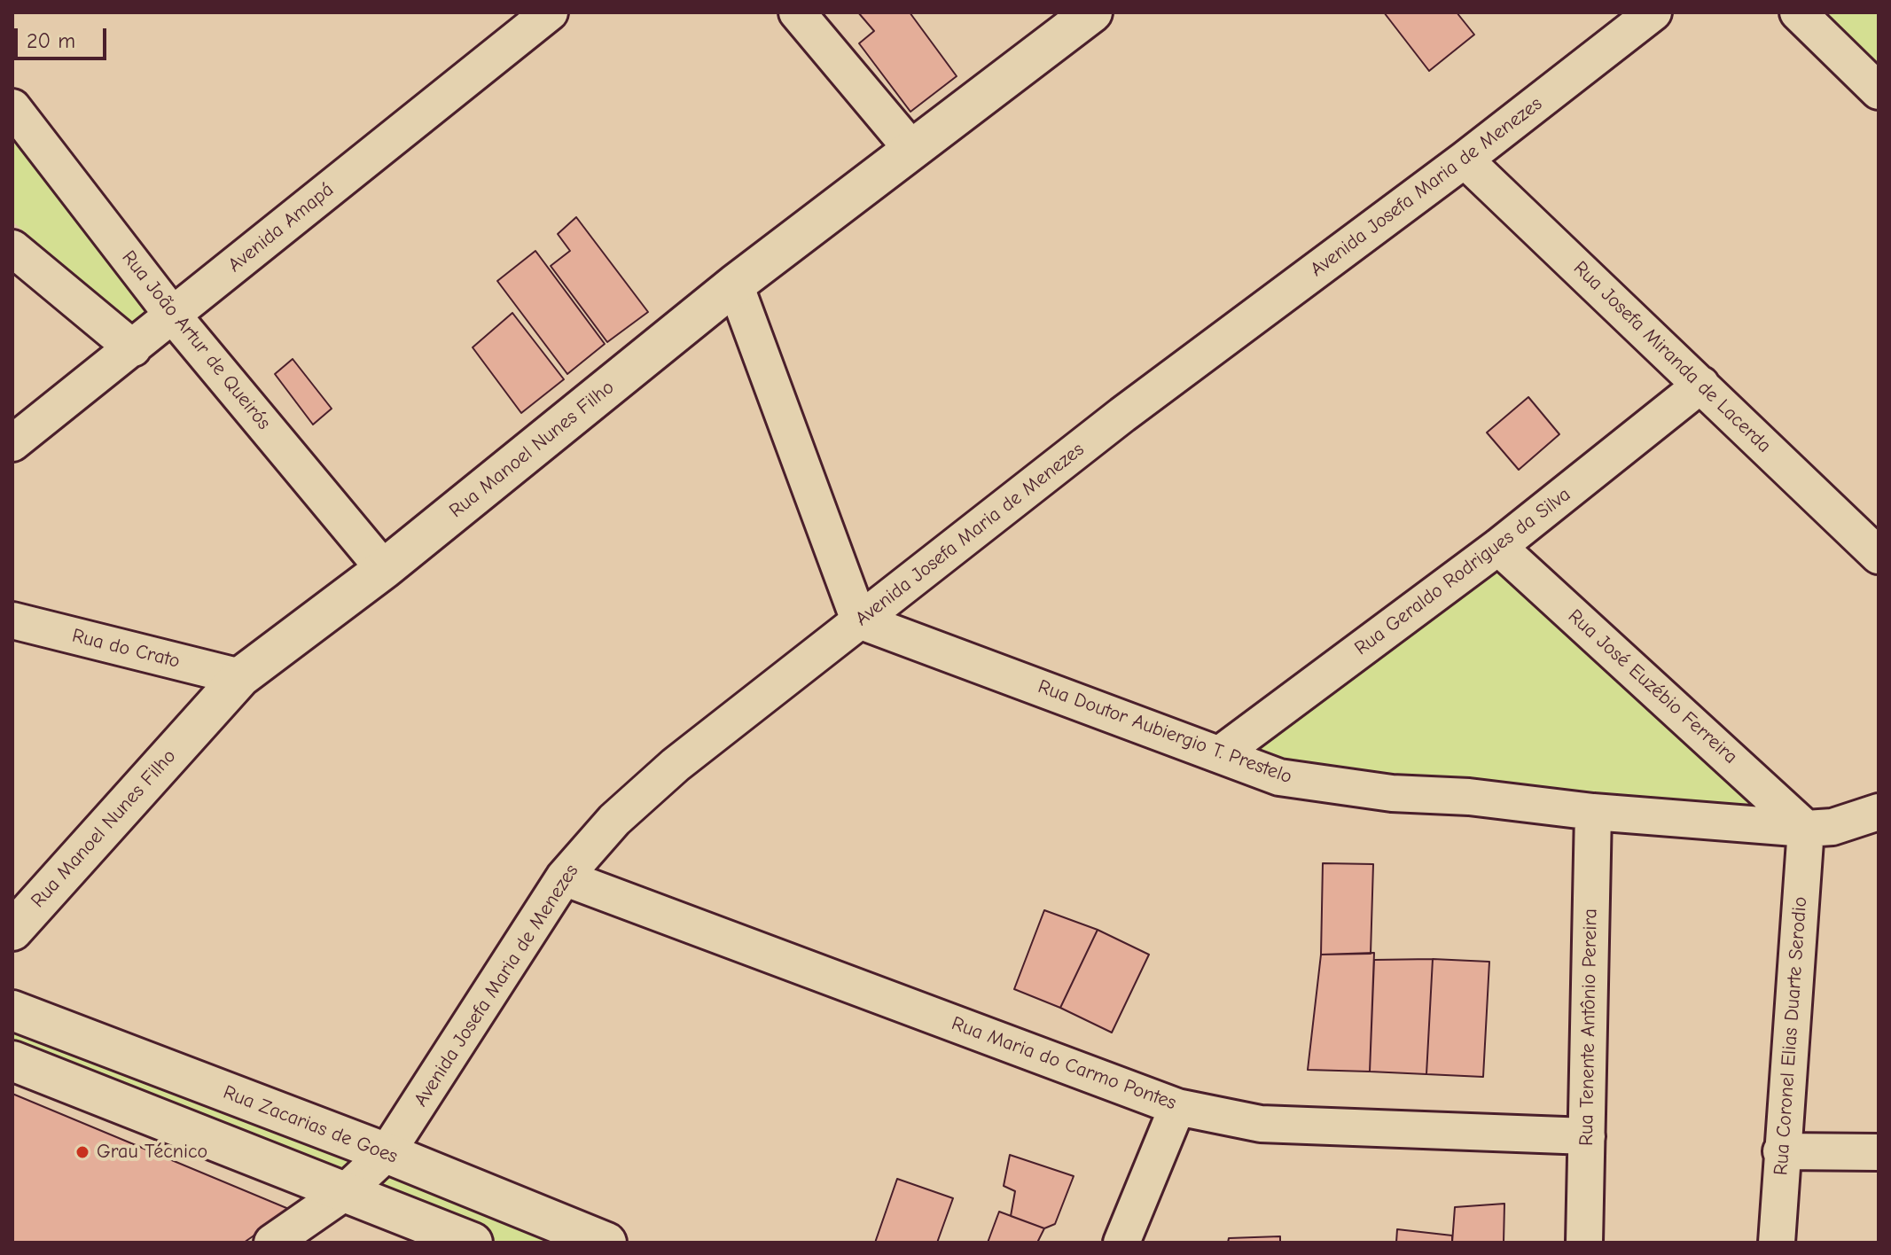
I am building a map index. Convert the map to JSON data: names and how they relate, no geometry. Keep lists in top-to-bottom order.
{
  "streets": {
    "street": [
      "Avenida Josefa Maria de Menezes",
      "Avenida Amapá",
      "Rua João Artur de Queirós",
      "Rua Josefa Miranda de Lacerda",
      "Rua Manoel Nunes Filho",
      "Rua Geraldo Rodrigues da Silva",
      "Rua do Crato",
      "Rua José Euzébio Ferreira",
      "Rua Doutor Aubiergio T. Prestelo",
      "Rua Tenente Antônio Pereira",
      "Rua Coronel Elias Duarte Serodio",
      "Rua Maria do Carmo Pontes",
      "Rua Zacarias de Goes"
    ]
  },
  "crossings": [
    ["Avenida Josefa Maria de Menezes", "Rua Josefa Miranda de Lacerda"],
    ["Avenida Josefa Maria de Menezes", "Rua Doutor Aubiergio T. Prestelo"],
    ["Avenida Josefa Maria de Menezes", "Rua Maria do Carmo Pontes"],
    ["Avenida Josefa Maria de Menezes", "Rua Zacarias de Goes"],
    ["Avenida Amapá", "Rua João Artur de Queirós"],
    ["Rua João Artur de Queirós", "Rua Manoel Nunes Filho"],
    ["Rua Josefa Miranda de Lacerda", "Rua Geraldo Rodrigues da Silva"],
    ["Rua Manoel Nunes Filho", "Rua do Crato"],
    ["Rua Geraldo Rodrigues da Silva", "Rua José Euzébio Ferreira"],
    ["Rua Geraldo Rodrigues da Silva", "Rua Doutor Aubiergio T. Prestelo"],
    ["Rua José Euzébio Ferreira", "Rua Doutor Aubiergio T. Prestelo"],
    ["Rua José Euzébio Ferreira", "Rua Coronel Elias Duarte Serodio"],
    ["Rua Doutor Aubiergio T. Prestelo", "Rua Tenente Antônio Pereira"],
    ["Rua Doutor Aubiergio T. Prestelo", "Rua Coronel Elias Duarte Serodio"],
    ["Rua Tenente Antônio Pereira", "Rua Maria do Carmo Pontes"]
  ],
  "places": ["Grau Técnico"],
  "scale_bar": "20 m"
}
